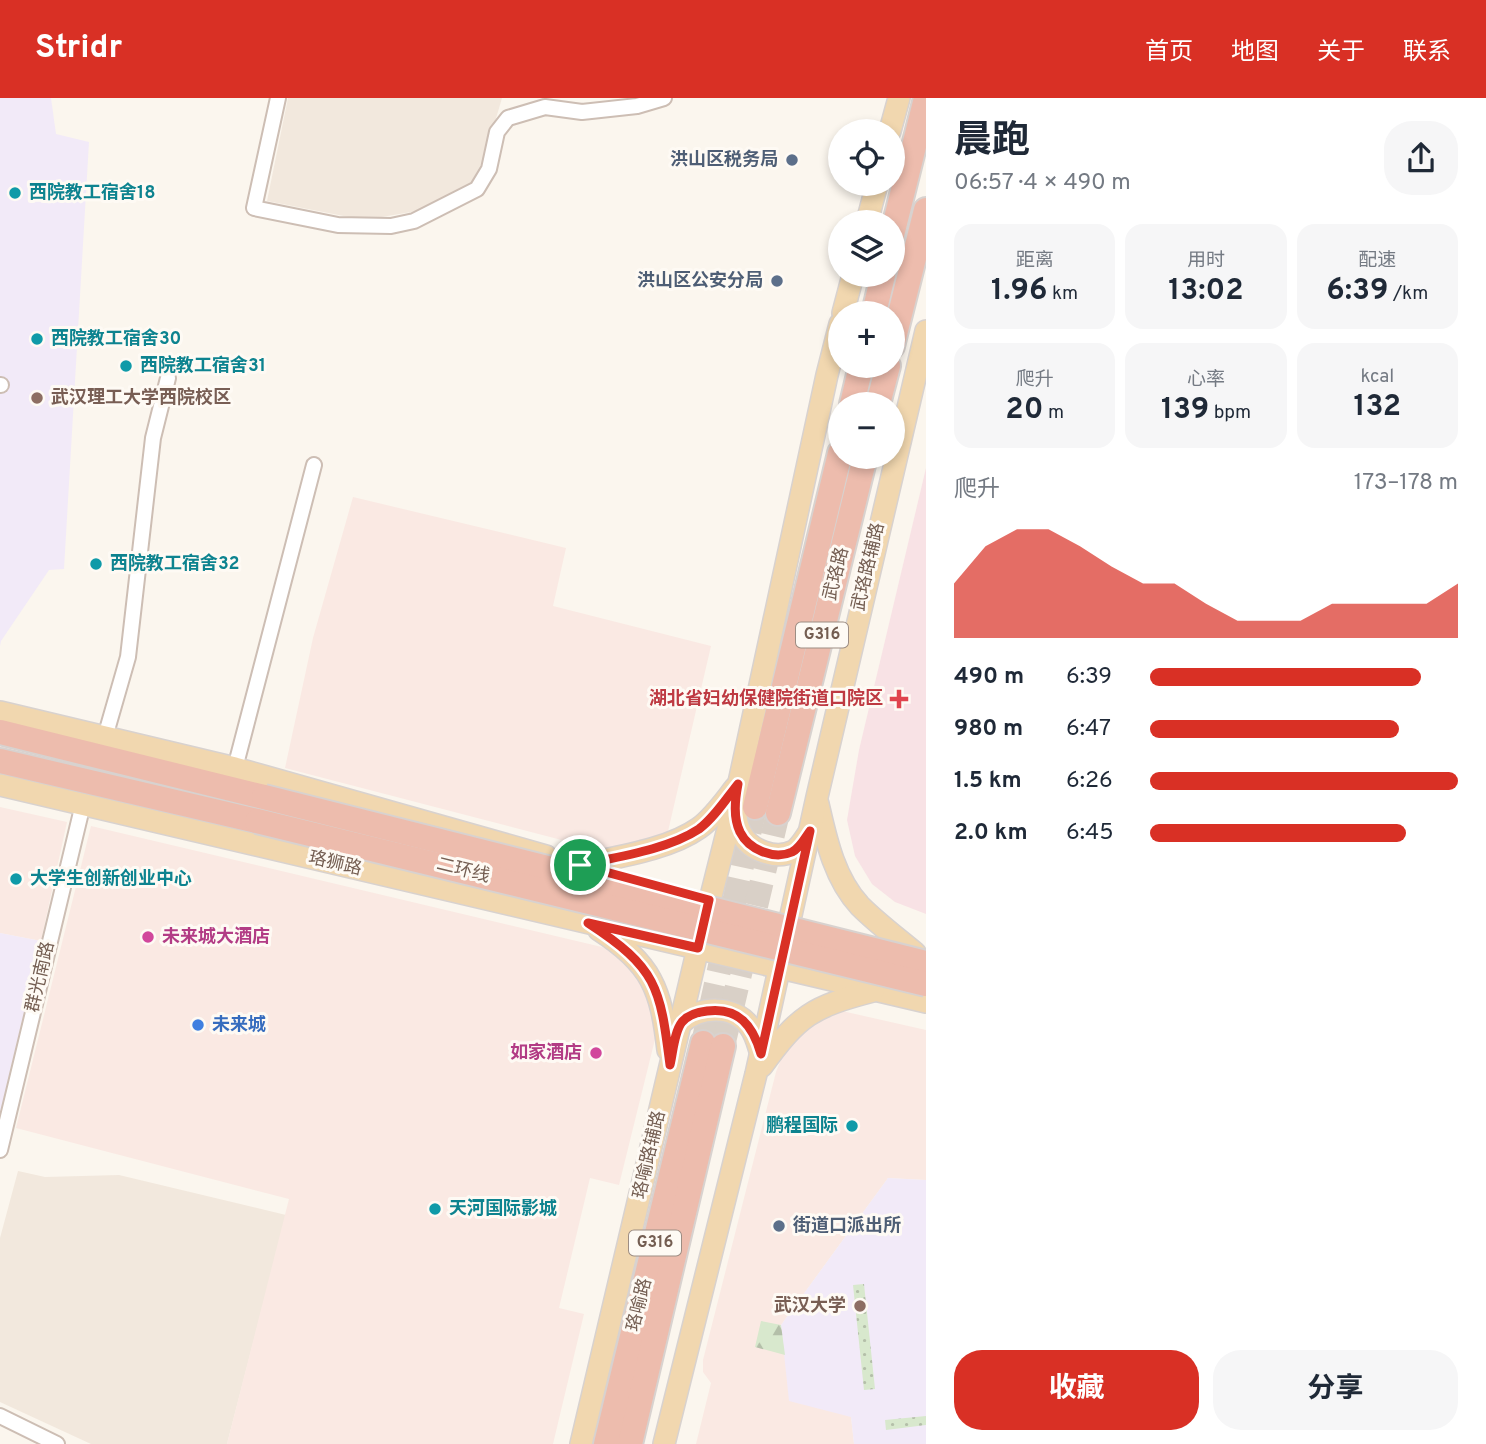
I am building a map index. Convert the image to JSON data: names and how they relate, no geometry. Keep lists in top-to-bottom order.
{
  "streets": {
    "highway": [
      "武珞路",
      "G316",
      "二环线",
      "珞喻路"
    ],
    "main road": ["武珞路辅路", "珞狮路", "珞喻路辅路"],
    "street": ["群光南路"]
  },
  "crossings": [
    ["武珞路辅路", "珞狮路"],
    ["珞狮路", "群光南路"],
    ["珞狮路", "珞喻路辅路"]
  ],
  "places": {
    "other": [
      "洪山区税务局",
      "西院教工宿舍18",
      "洪山区公安分局",
      "西院教工宿舍30",
      "西院教工宿舍31",
      "武汉理工大学西院校区",
      "西院教工宿舍32",
      "大学生创新创业中心",
      "未来城大酒店",
      "未来城",
      "如家酒店",
      "鹏程国际",
      "天河国际影城",
      "街道口派出所",
      "武汉大学"
    ],
    "health": ["湖北省妇幼保健院街道口院区"]
  },
  "page": {
    "header": "Stridr",
    "nav": [
      "首页",
      "地图",
      "关于",
      "联系"
    ],
    "heading": ["晨跑", "06:57 · 4 × 490 m"],
    "map_buttons": ["+", "−"],
    "stats": [
      ["距离", "1.96 km"],
      ["用时", "13:02"],
      ["配速", "6:39 /km"],
      ["爬升", "20 m"],
      ["心率", "139 bpm"],
      ["kcal", "132"]
    ],
    "chart": ["爬升", "173–178 m"],
    "list": [
      {
        "name": "490 m",
        "note": "6:39"
      },
      {
        "name": "980 m",
        "note": "6:47"
      },
      {
        "name": "1.5 km",
        "note": "6:26"
      },
      {
        "name": "2.0 km",
        "note": "6:45"
      }
    ],
    "buttons": ["收藏", "分享"]
  }
}
